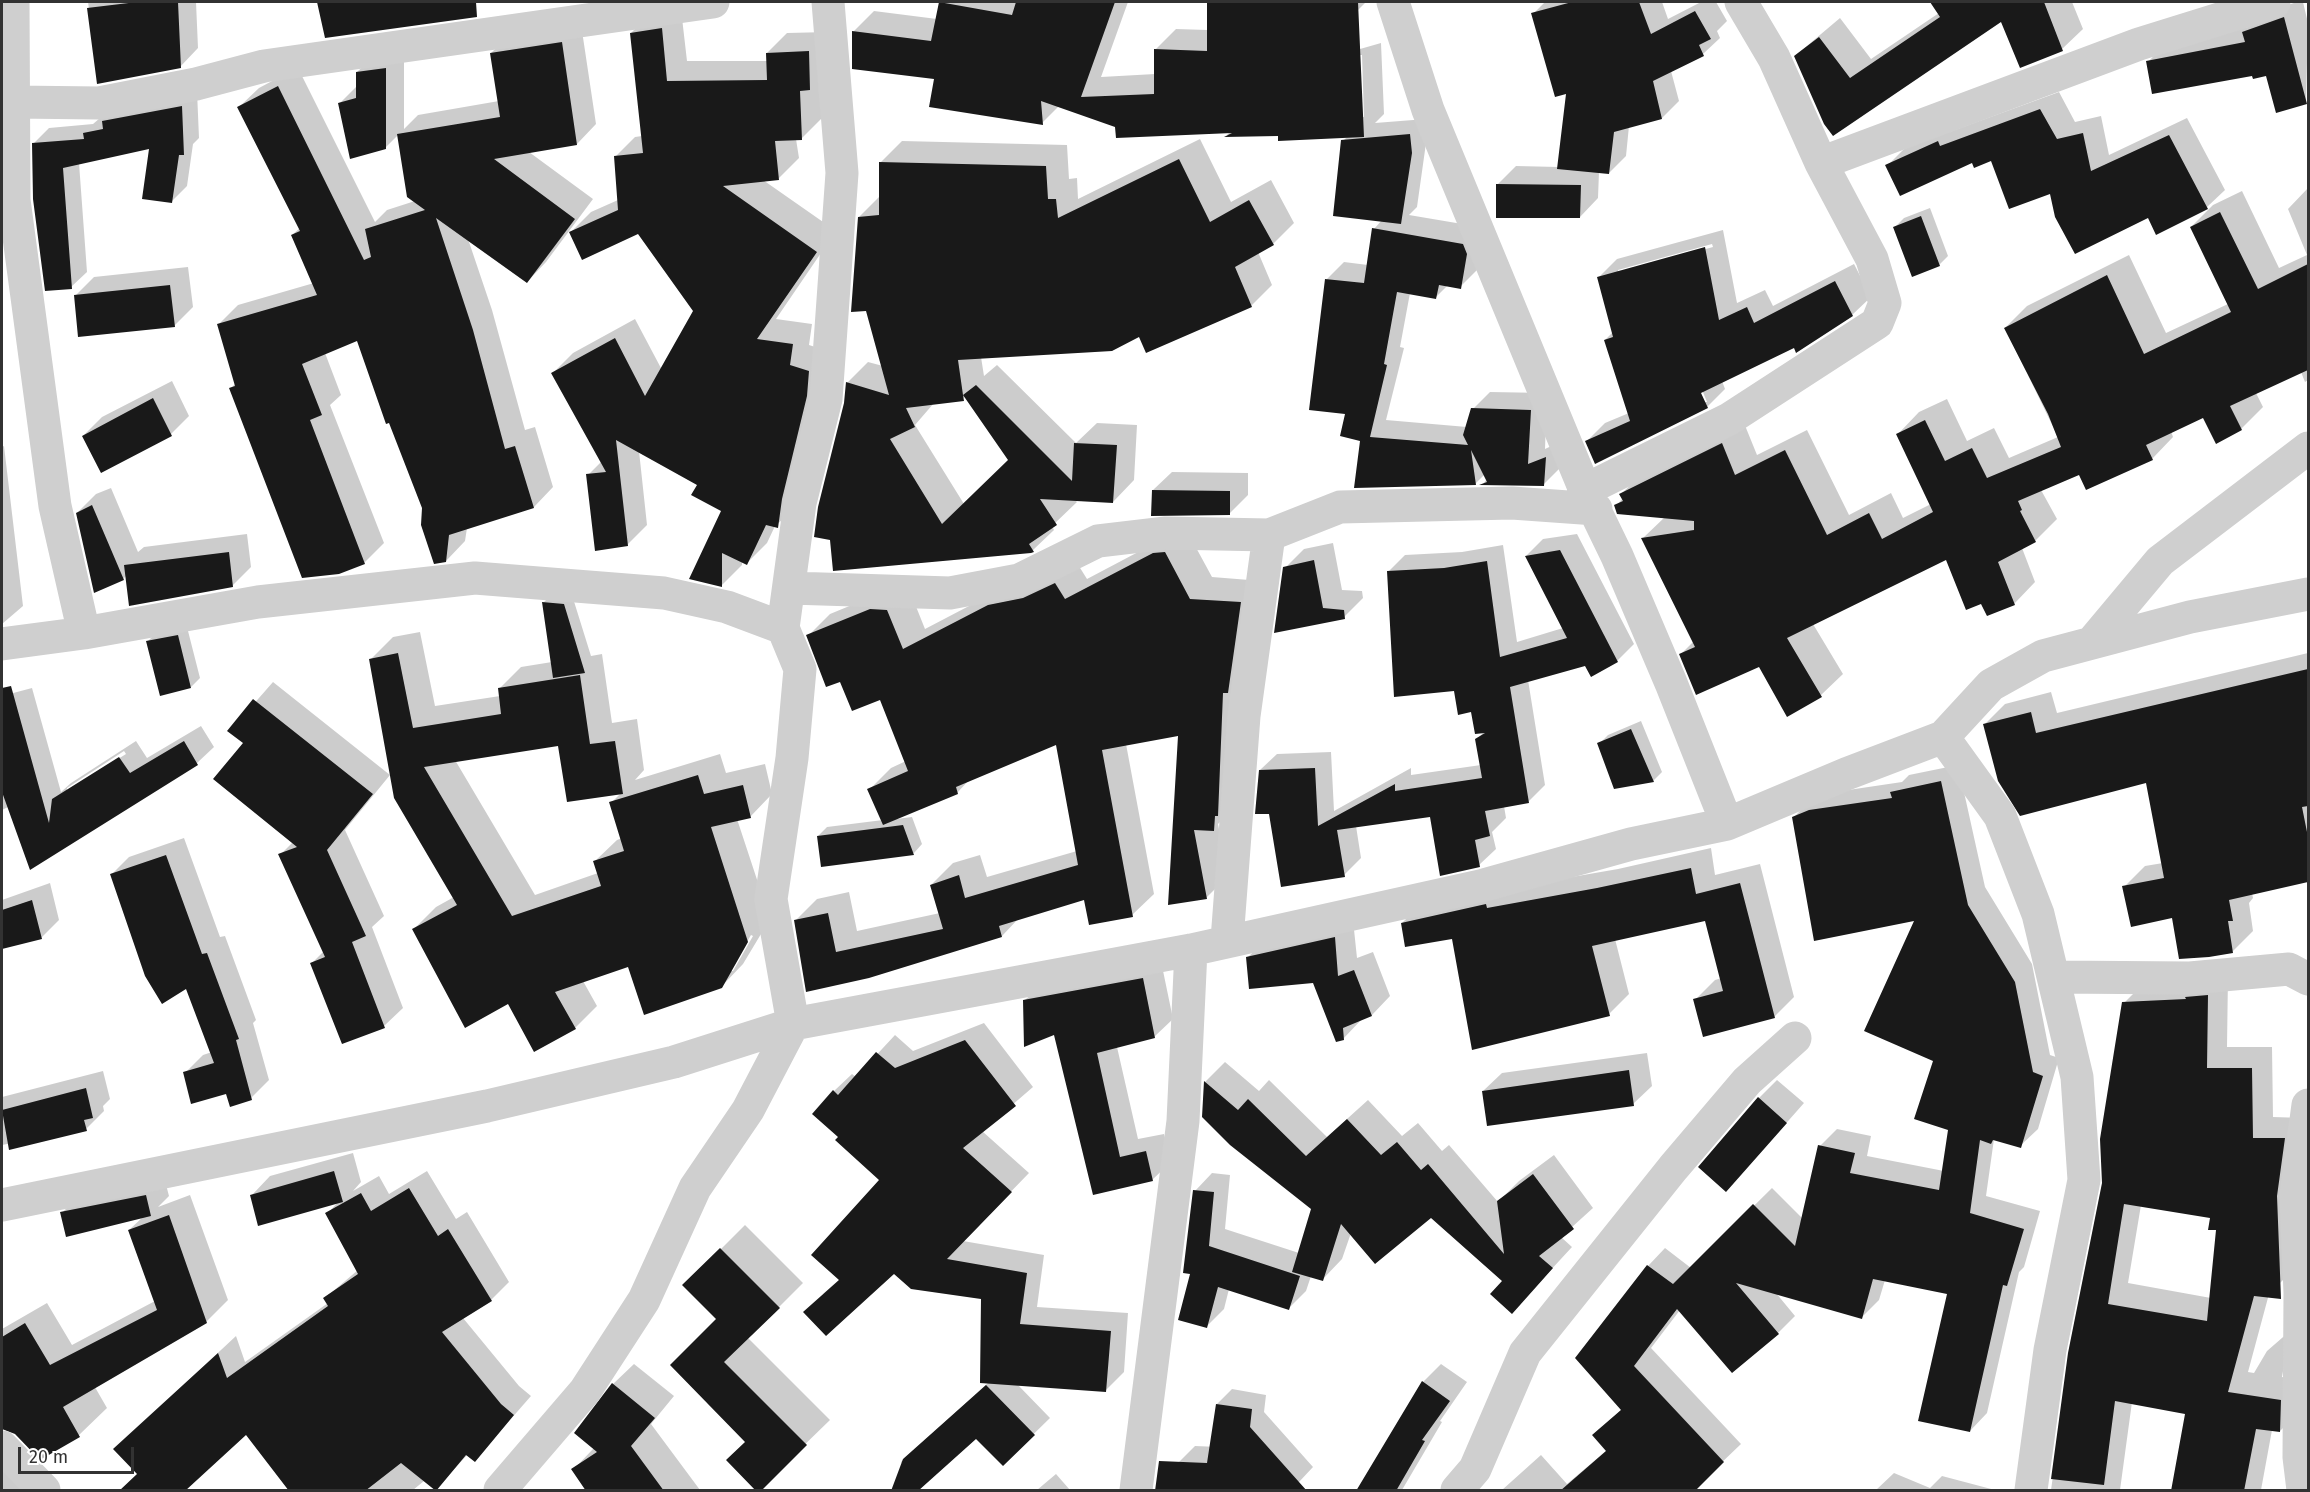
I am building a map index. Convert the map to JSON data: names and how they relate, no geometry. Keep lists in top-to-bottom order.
{
  "scale_bar": "20 m"
}
